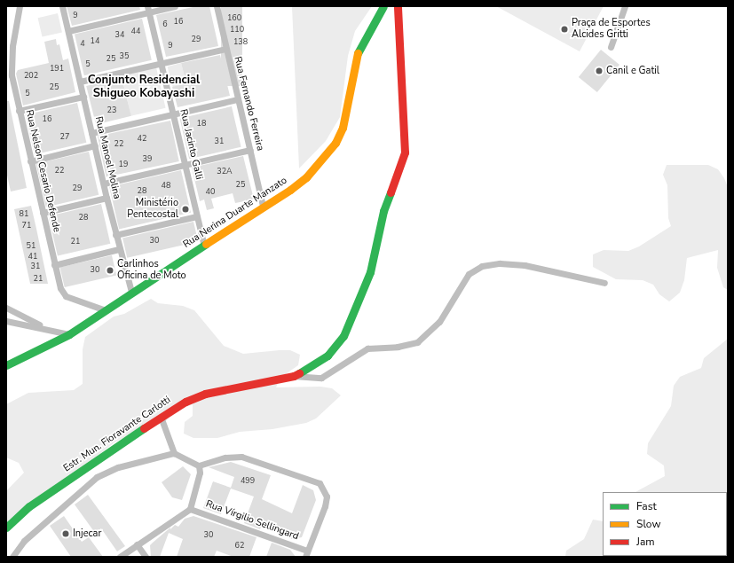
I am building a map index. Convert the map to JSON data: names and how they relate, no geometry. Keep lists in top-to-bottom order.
{
  "streets": {
    "street": [
      "Rua Fernando Ferreira",
      "Rua Jacinto Galli",
      "Rua Manoel Molina",
      "Rua Nelson Cesario Defende",
      "Rua Nerina Duarte Manzato",
      "Estr. Mun. Fioravante Carlotti",
      "Rua Vírgilio Sellingard"
    ]
  },
  "crossings": [
    ["Rua Fernando Ferreira", "Rua Nerina Duarte Manzato"],
    ["Rua Jacinto Galli", "Rua Nerina Duarte Manzato"],
    ["Rua Manoel Molina", "Rua Nerina Duarte Manzato"],
    ["Rua Nelson Cesario Defende", "Rua Nerina Duarte Manzato"]
  ],
  "districts": ["Conjunto Residencial Shigueo Kobayashi"],
  "places": [
    "Praça de Esportes Alcides Gritti",
    "Canil e Gatil",
    "Ministério Pentecostal",
    "Carlinhos Oficina de Moto",
    "Injecar"
  ],
  "house_numbers": [
    "9",
    "160",
    "16",
    "6",
    "110",
    "44",
    "34",
    "29",
    "14",
    "138",
    "4",
    "9",
    "35",
    "25",
    "5",
    "191",
    "202",
    "25",
    "5",
    "23",
    "16",
    "18",
    "27",
    "42",
    "31",
    "22",
    "39",
    "19",
    "22",
    "32A",
    "25",
    "48",
    "29",
    "28",
    "40",
    "81",
    "28",
    "71",
    "30",
    "21",
    "51",
    "41",
    "31",
    "30",
    "21",
    "499",
    "30",
    "62"
  ],
  "legend": ["Fast", "Slow", "Jam"]
}
